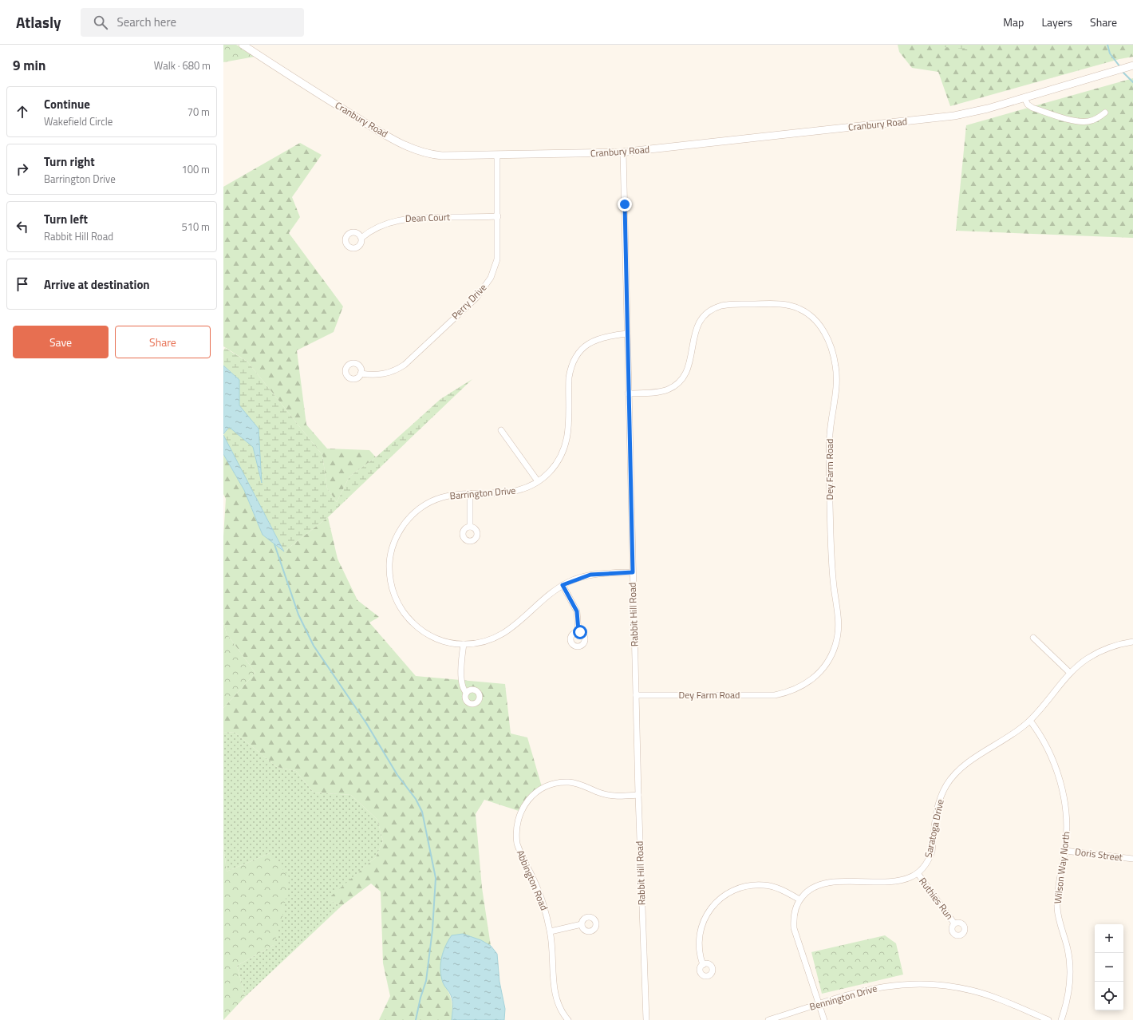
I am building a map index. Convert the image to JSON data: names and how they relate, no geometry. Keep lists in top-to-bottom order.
{
  "streets": {
    "street": [
      "Cranbury Road",
      "Dean Court",
      "Perry Drive",
      "Dey Farm Road",
      "Barrington Drive",
      "Rabbit Hill Road",
      "Saratoga Drive",
      "Doris Street",
      "Wilson Way North",
      "Abbington Road",
      "Ruthies Run",
      "Bennington Drive"
    ]
  },
  "crossings": [
    ["Cranbury Road", "Perry Drive"],
    ["Cranbury Road", "Rabbit Hill Road"],
    ["Dean Court", "Perry Drive"],
    ["Dey Farm Road", "Rabbit Hill Road"],
    ["Barrington Drive", "Rabbit Hill Road"],
    ["Rabbit Hill Road", "Abbington Road"],
    ["Saratoga Drive", "Wilson Way North"],
    ["Saratoga Drive", "Ruthies Run"],
    ["Saratoga Drive", "Bennington Drive"],
    ["Doris Street", "Wilson Way North"]
  ],
  "page": {
    "header": "Atlasly",
    "search": "Search here",
    "nav": ["Map", "Layers", "Share"],
    "heading": ["9 min", "Walk · 680 m"],
    "list": [
      ["Continue", "Wakefield Circle", "70 m"],
      ["Turn right", "Barrington Drive", "100 m"],
      ["Turn left", "Rabbit Hill Road", "510 m"],
      "Arrive at destination"
    ],
    "buttons": ["Save", "Share"],
    "map_buttons": ["+", "−"]
  }
}
